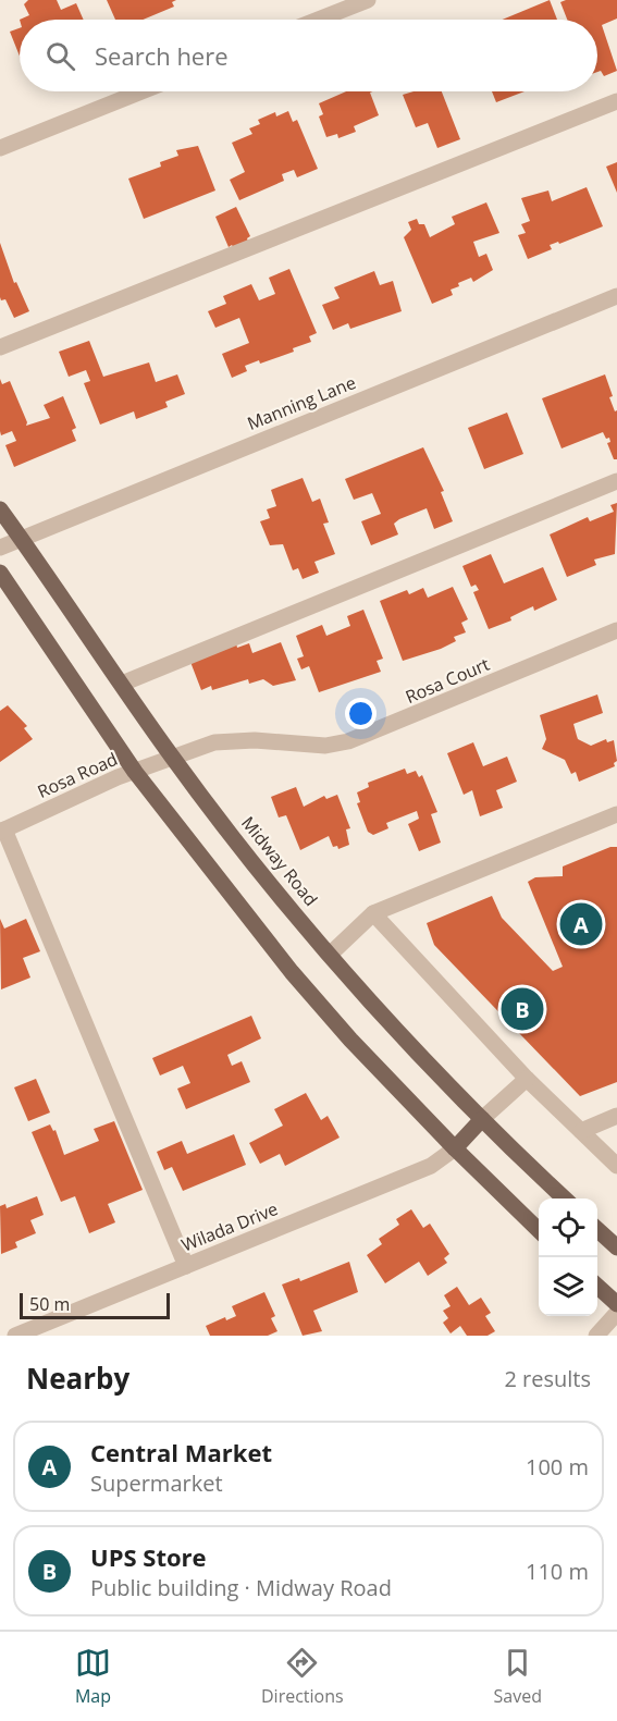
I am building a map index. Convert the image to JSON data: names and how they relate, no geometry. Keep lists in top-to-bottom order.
{
  "streets": {
    "main road": ["Midway Road"],
    "street": [
      "Manning Lane",
      "Rosa Court",
      "Rosa Road",
      "Wilada Drive"
    ]
  },
  "crossings": [
    ["Manning Lane", "Midway Road"],
    ["Rosa Court", "Rosa Road"],
    ["Rosa Court", "Midway Road"],
    ["Rosa Road", "Midway Road"]
  ],
  "scale_bar": "50 m",
  "page": {
    "search": "Search here",
    "pins": ["A", "B"],
    "scale": "50 m",
    "heading": ["Nearby", "2 results"],
    "list": [
      {
        "mark": "A",
        "name": "Central Market",
        "note": "Supermarket",
        "value": "100 m"
      },
      {
        "mark": "B",
        "name": "UPS Store",
        "note": "Public building · Midway Road",
        "value": "110 m"
      }
    ],
    "nav": ["Map", "Directions", "Saved"]
  }
}
